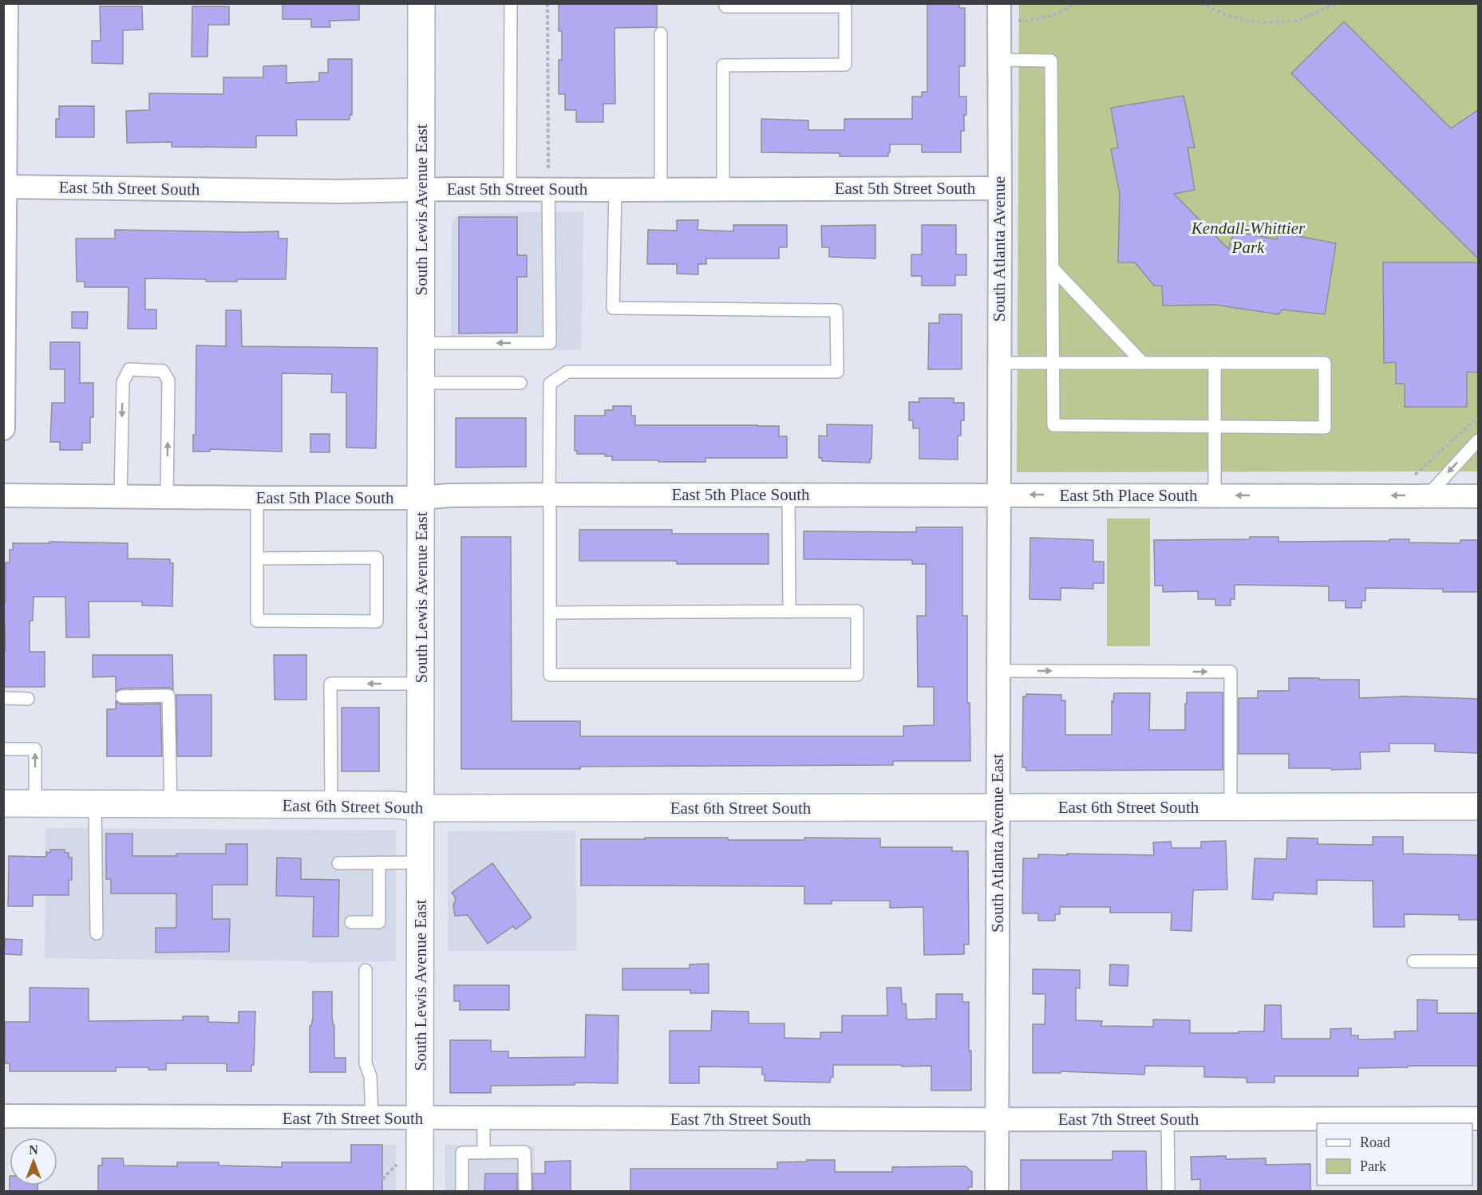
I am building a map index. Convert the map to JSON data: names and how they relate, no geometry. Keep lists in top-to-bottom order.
{
  "streets": {
    "street": [
      "East 5th Street South",
      "South Lewis Avenue East",
      "South Atlanta Avenue",
      "East 5th Place South",
      "East 6th Street South",
      "South Atlanta Avenue East",
      "East 7th Street South"
    ]
  },
  "crossings": [
    ["East 5th Street South", "South Lewis Avenue East"],
    ["East 5th Street South", "South Atlanta Avenue"],
    ["South Lewis Avenue East", "East 5th Place South"],
    ["South Lewis Avenue East", "East 6th Street South"],
    ["South Lewis Avenue East", "East 7th Street South"],
    ["South Atlanta Avenue", "East 5th Place South"],
    ["South Atlanta Avenue", "South Atlanta Avenue East"],
    ["East 5th Place South", "South Atlanta Avenue East"],
    ["East 6th Street South", "South Atlanta Avenue East"],
    ["South Atlanta Avenue East", "East 7th Street South"]
  ],
  "parks": ["Kendall-Whittier Park"],
  "legend": ["Road", "Park"],
  "north": "top"
}
